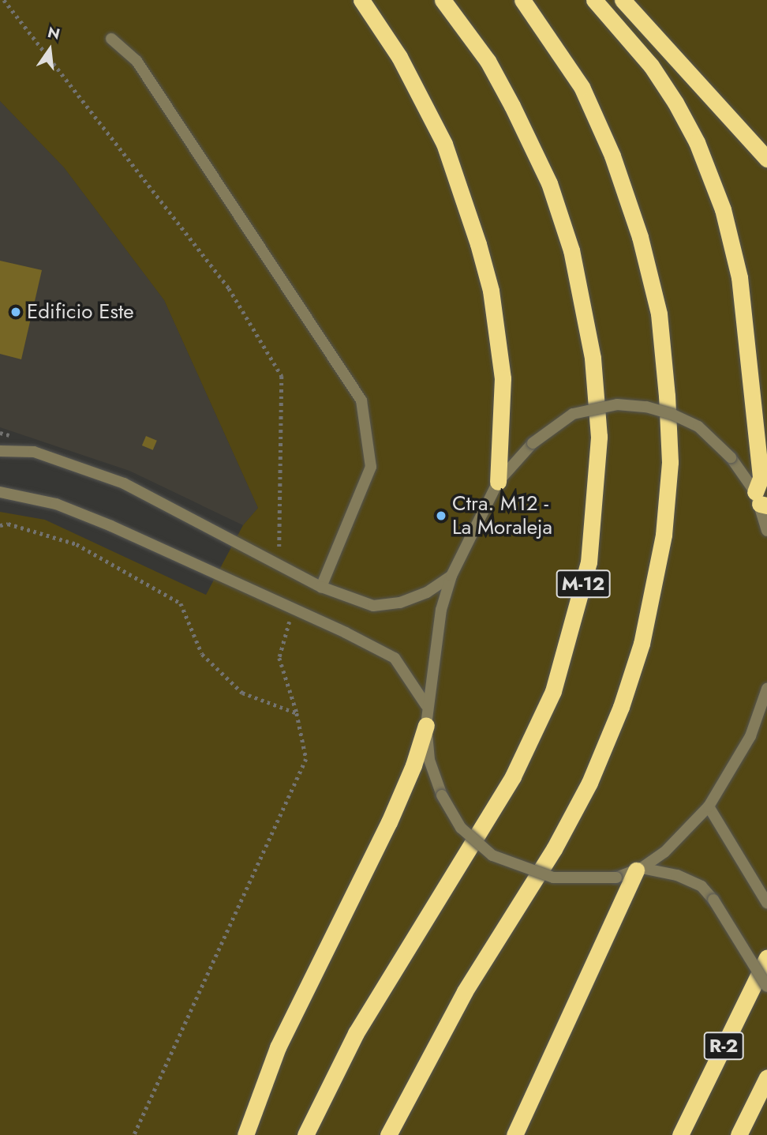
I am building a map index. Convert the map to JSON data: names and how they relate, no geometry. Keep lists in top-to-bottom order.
{
  "streets": {
    "highway": ["M-12", "R-2"]
  },
  "places": ["Edificio Este", "Ctra. M12 - La Moraleja"],
  "north": "top"
}
